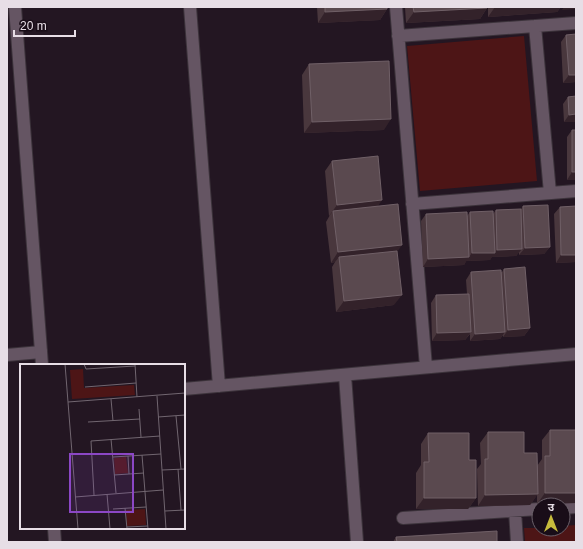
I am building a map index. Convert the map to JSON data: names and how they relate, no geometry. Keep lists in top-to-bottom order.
{
  "scale_bar": "20 m",
  "north": "top"
}
